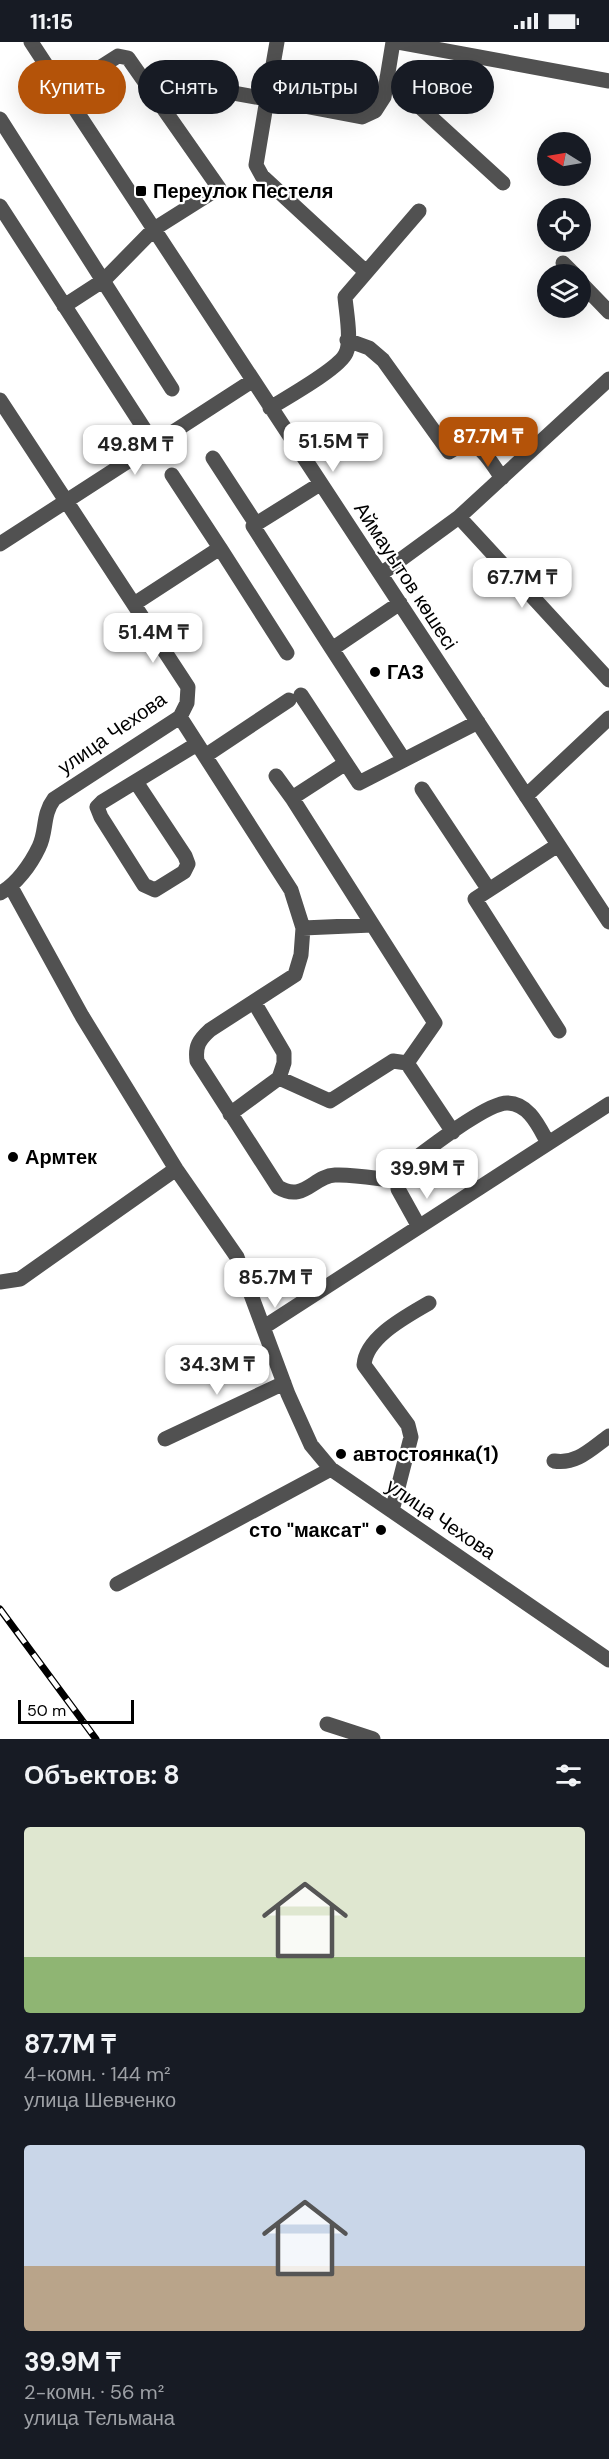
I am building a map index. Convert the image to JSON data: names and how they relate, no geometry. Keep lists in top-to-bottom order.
{
  "streets": {
    "street": ["Аймауытов көшесі", "улица Чехова"]
  },
  "places": {
    "transit": ["Переулок Пестеля"],
    "other": [
      "ГАЗ",
      "Армтек",
      "автостоянка(1)",
      "сто \"максат\""
    ]
  },
  "scale_bar": "50 m",
  "north": "left",
  "page": {
    "status": "11:15",
    "chip": [
      "Купить",
      "Снять",
      "Фильтры",
      "Новое"
    ],
    "price": [
      "87.7M ₸",
      "51.5M ₸",
      "49.8M ₸",
      "67.7M ₸",
      "51.4M ₸",
      "39.9M ₸",
      "85.7M ₸",
      "34.3M ₸"
    ],
    "scale": "50 m",
    "heading": "Объектов: 8",
    "list": [
      {
        "name": "87.7M ₸",
        "note": "4-комн. · 144 m² · улица Шевченко"
      },
      {
        "name": "39.9M ₸",
        "note": "2-комн. · 56 m² · улица Тельмана"
      }
    ]
  }
}
